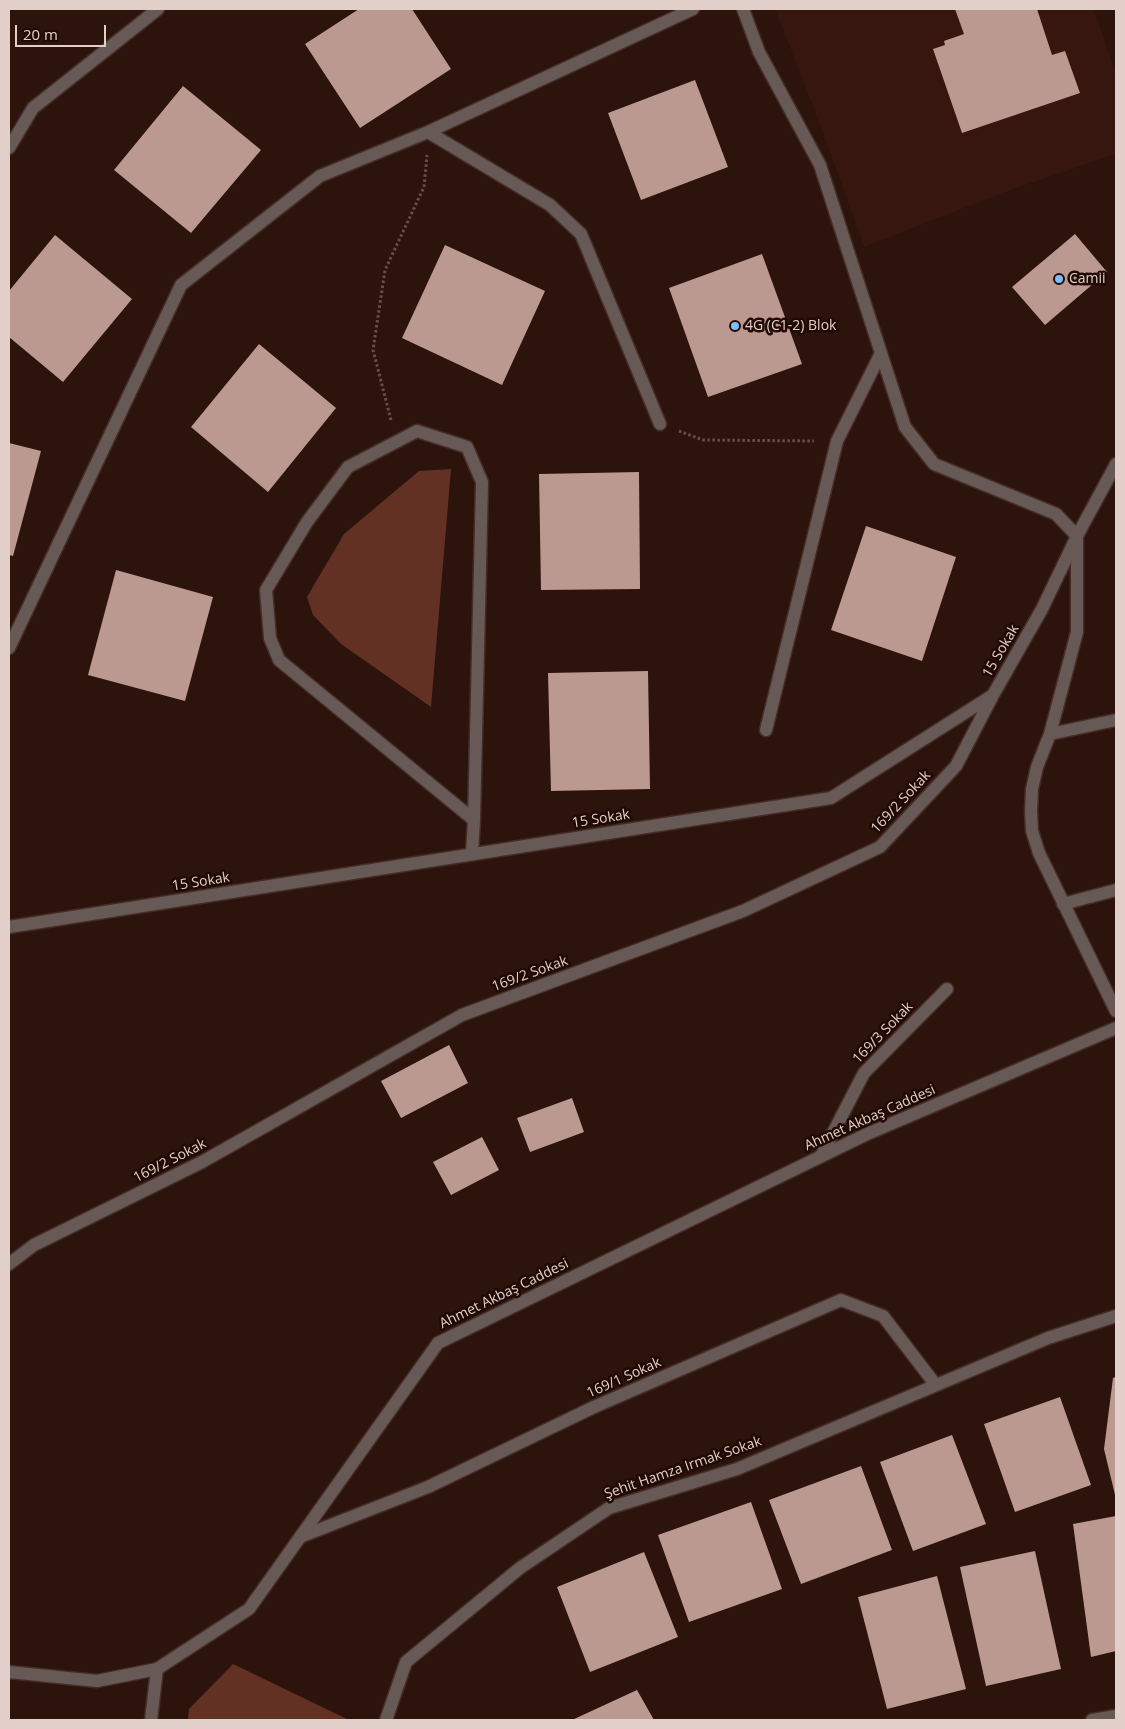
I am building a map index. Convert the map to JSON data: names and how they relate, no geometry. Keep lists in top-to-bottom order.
{
  "streets": {
    "street": [
      "15 Sokak",
      "169/2 Sokak",
      "169/3 Sokak",
      "Ahmet Akbaş Caddesi",
      "169/1 Sokak",
      "Şehit Hamza Irmak Sokak"
    ]
  },
  "crossings": [
    ["15 Sokak", "169/2 Sokak"],
    ["169/3 Sokak", "Ahmet Akbaş Caddesi"],
    ["Ahmet Akbaş Caddesi", "169/1 Sokak"],
    ["169/1 Sokak", "Şehit Hamza Irmak Sokak"]
  ],
  "places": ["Camii", "4G (C1-2) Blok"],
  "scale_bar": "20 m"
}
